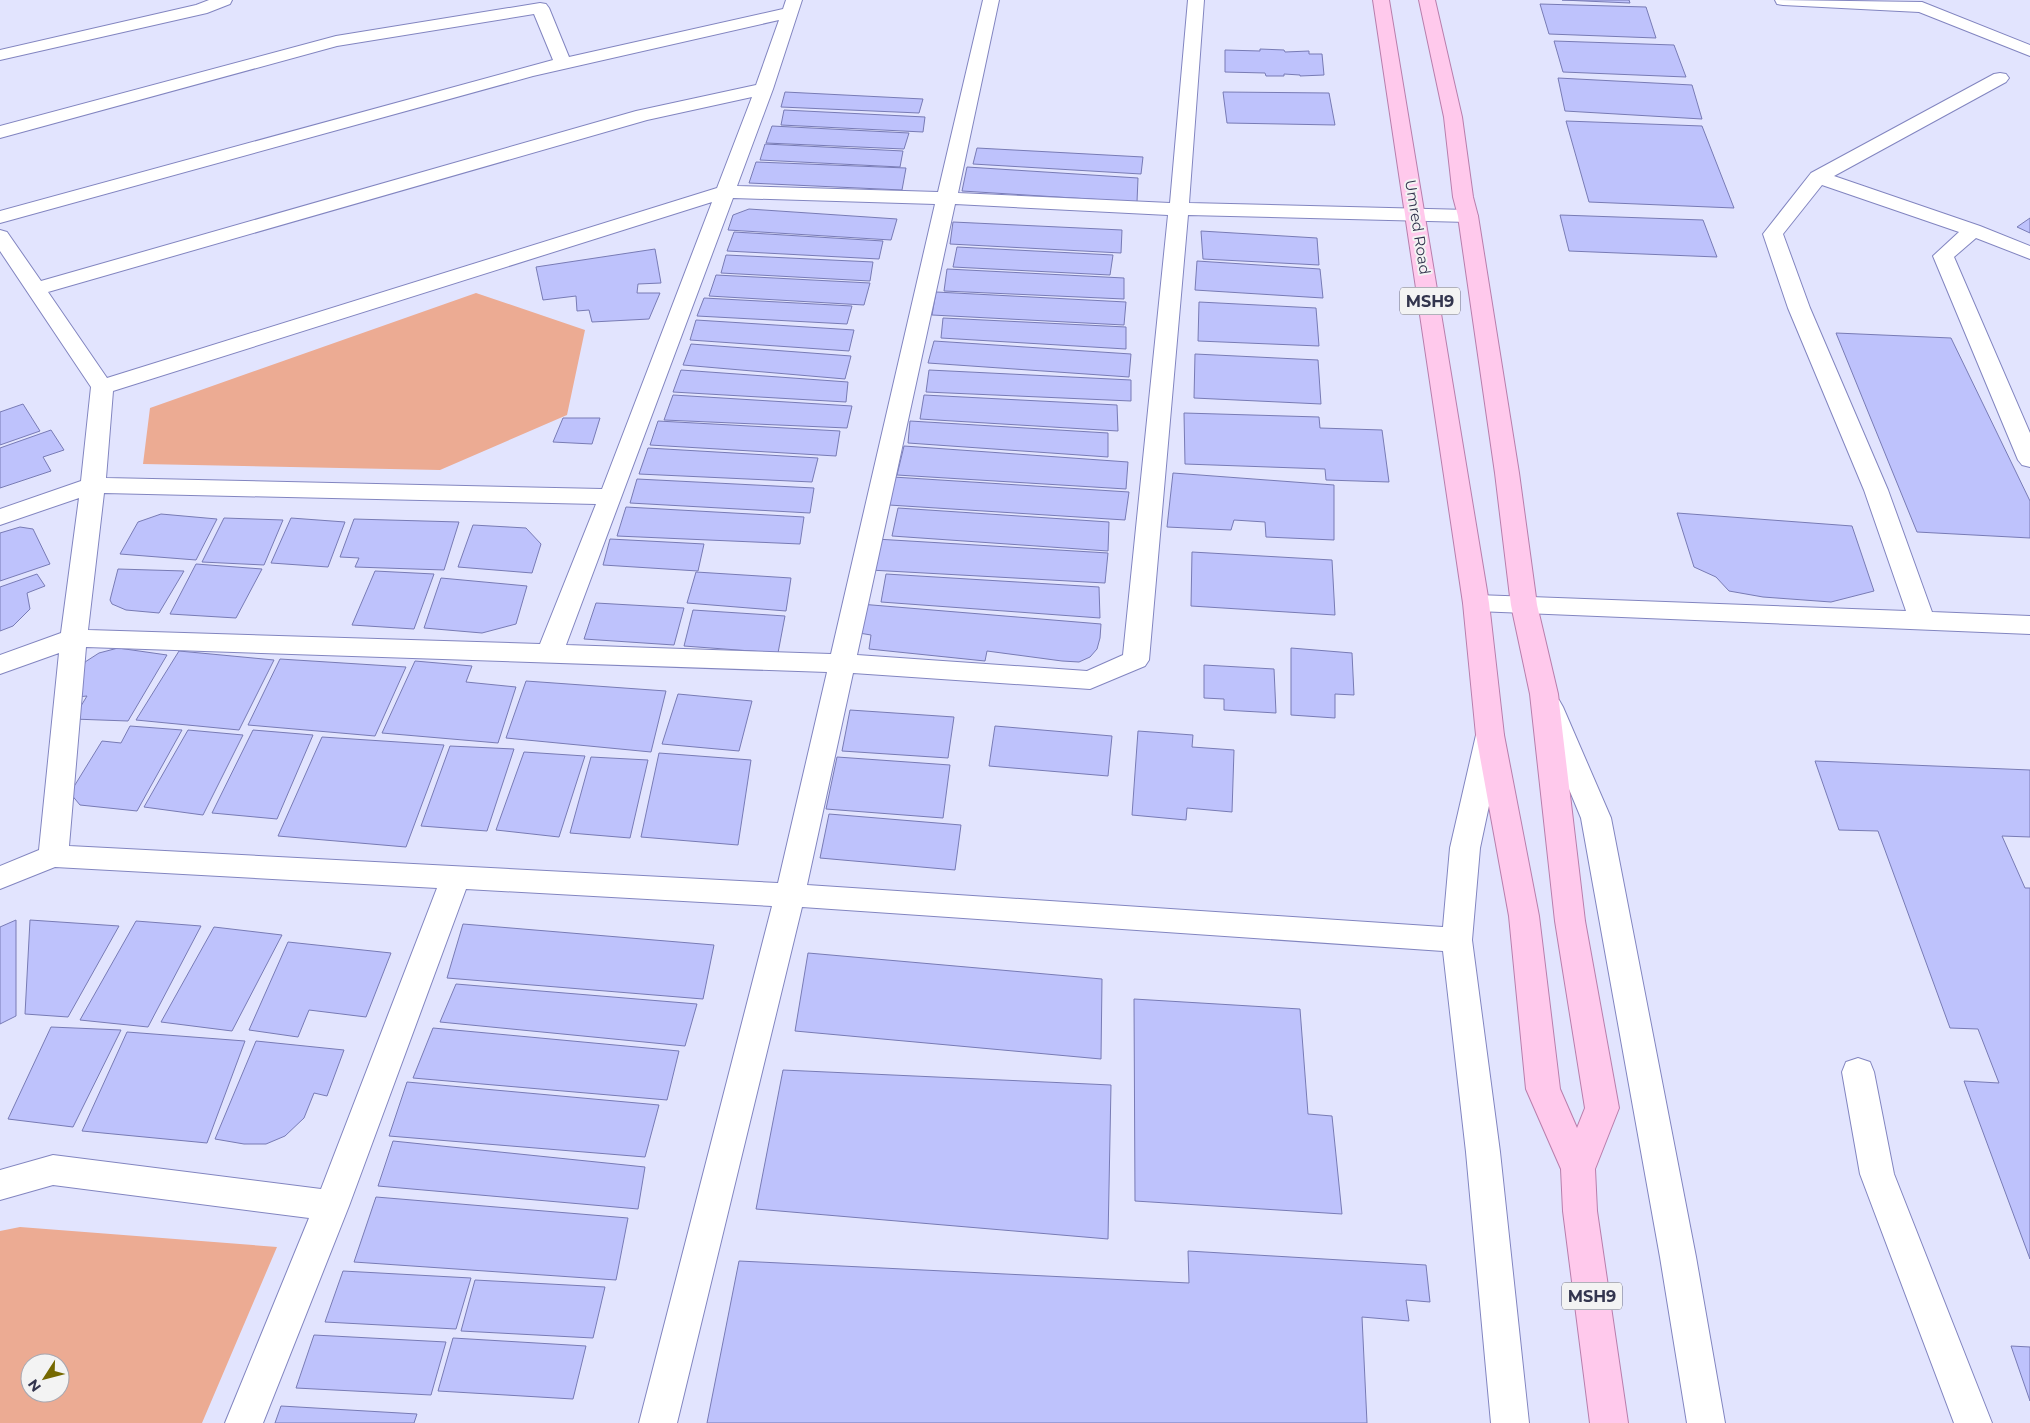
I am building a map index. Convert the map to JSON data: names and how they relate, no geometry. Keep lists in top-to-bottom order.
{
  "streets": {
    "main road": ["Umred Road", "MSH9"]
  },
  "crossings": [
    ["Umred Road", "MSH9"]
  ],
  "north": "bottom left"
}
